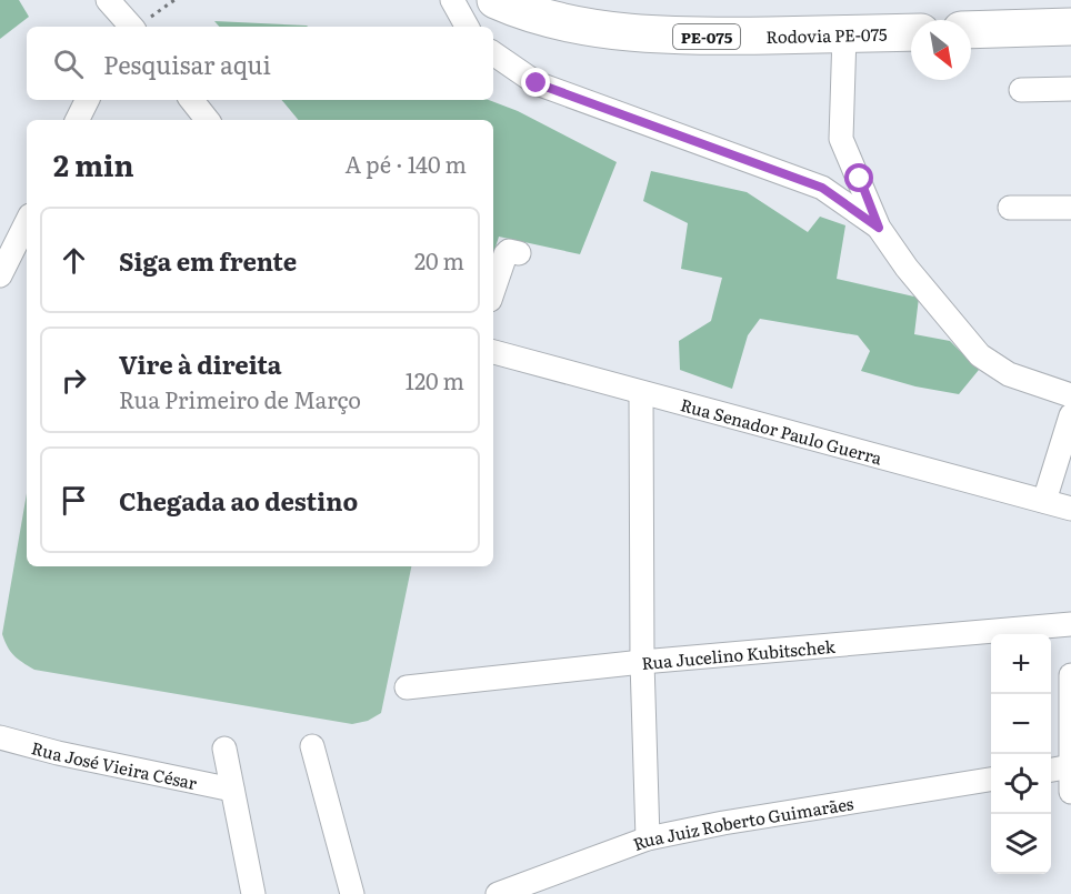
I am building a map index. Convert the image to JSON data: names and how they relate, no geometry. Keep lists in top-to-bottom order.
{
  "streets": {
    "main road": ["Rodovia PE-075", "PE-075"],
    "street": [
      "Rua Senador Paulo Guerra",
      "Rua Jucelino Kubitschek",
      "Rua José Vieira César",
      "Rua Juiz Roberto Guimarães"
    ]
  },
  "north": "bottom right",
  "page": {
    "search": "Pesquisar aqui",
    "heading": ["2 min", "A pé · 140 m"],
    "list": [
      ["Siga em frente", "20 m"],
      ["Vire à direita", "Rua Primeiro de Março", "120 m"],
      "Chegada ao destino"
    ],
    "map_buttons": ["+", "−"]
  }
}
